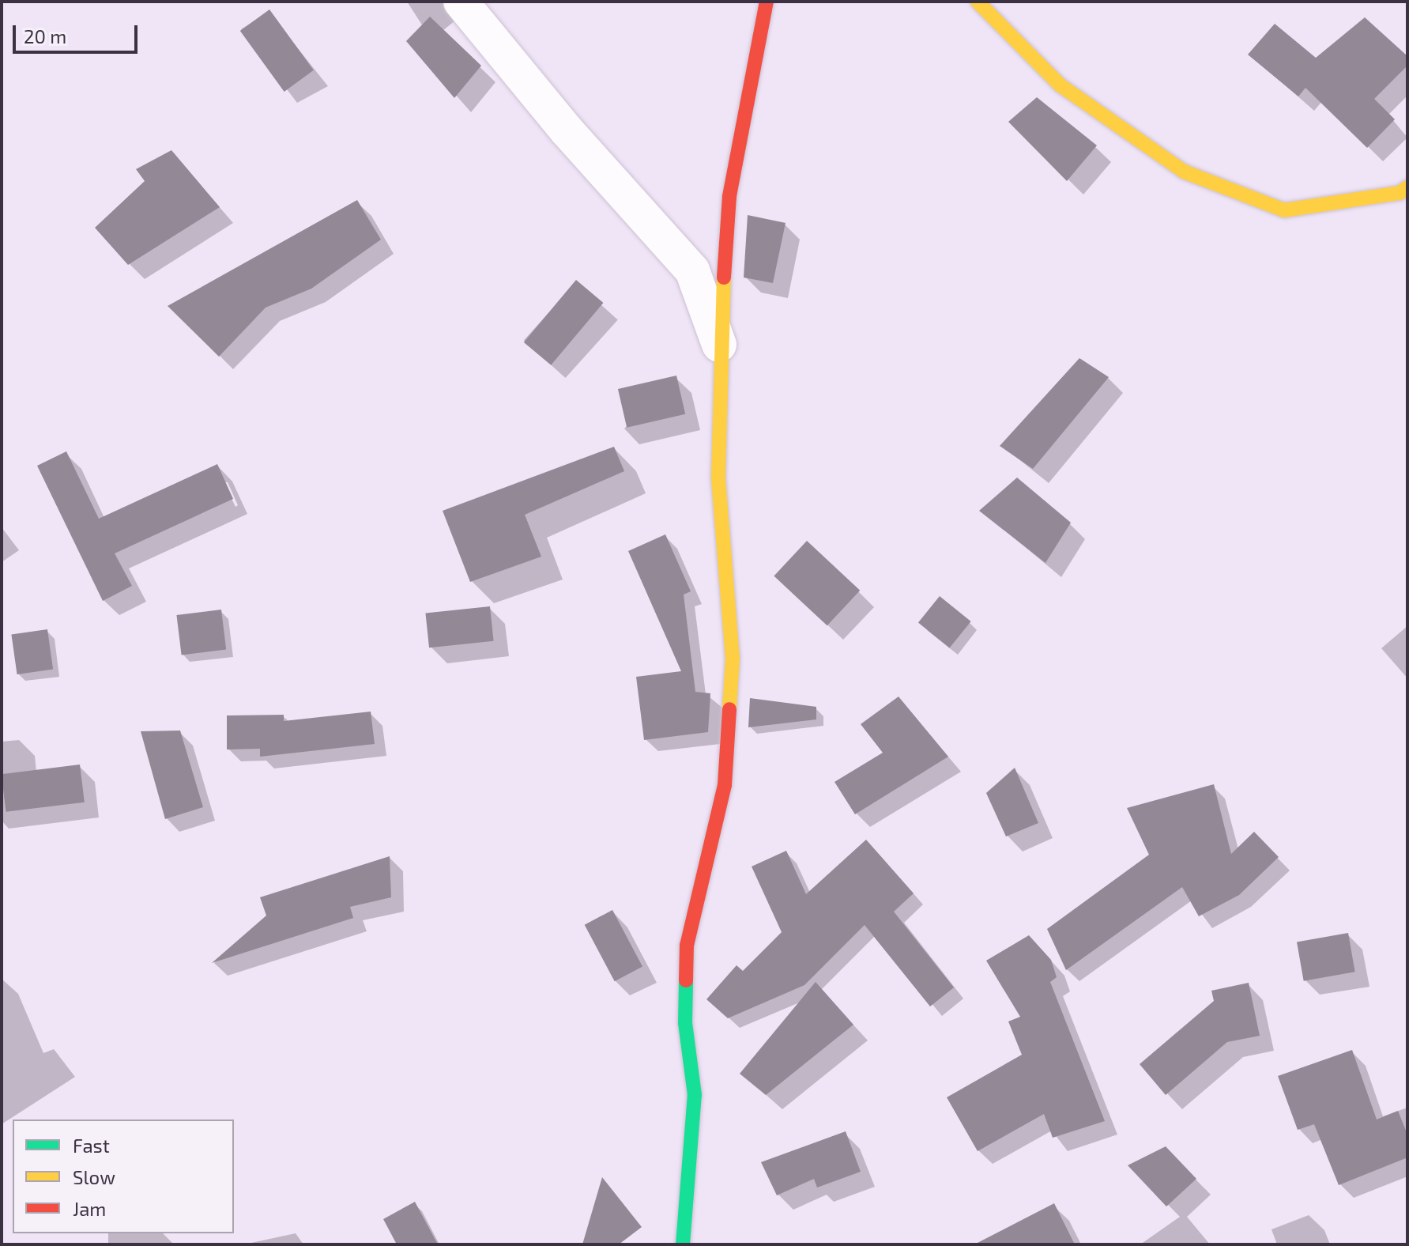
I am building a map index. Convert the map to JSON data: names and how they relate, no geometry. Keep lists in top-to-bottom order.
{
  "legend": ["Fast", "Slow", "Jam"],
  "scale_bar": "20 m"
}
